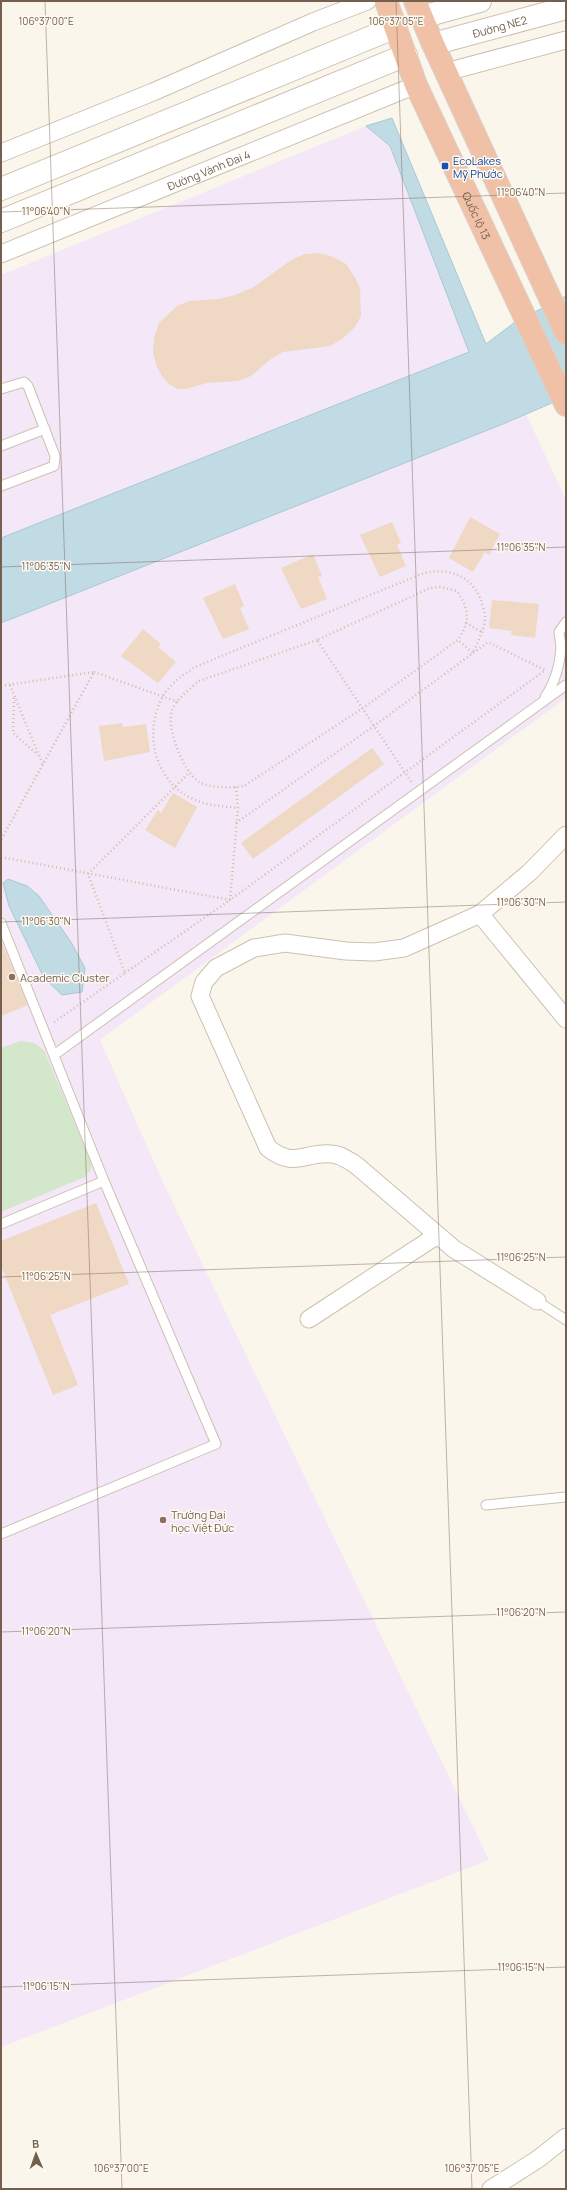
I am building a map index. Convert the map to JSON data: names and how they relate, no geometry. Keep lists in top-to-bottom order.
{
  "streets": {
    "highway": ["Quốc lộ 13"],
    "main road": ["Đường NE2"],
    "street": ["Đường Vành Đai 4"]
  },
  "crossings": [
    ["Đường Vành Đai 4", "Quốc lộ 13"]
  ],
  "places": {
    "transit": ["EcoLakes Mỹ Phước"],
    "other": ["Academic Cluster", "Trường Đại học Việt Đức"]
  },
  "north": "top",
  "coordinates": [
    "106°37'00\"E",
    "106°37'05\"E",
    "11°06'40\"N",
    "11°06'35\"N",
    "11°06'30\"N",
    "11°06'25\"N",
    "11°06'20\"N",
    "11°06'15\"N"
  ]
}
